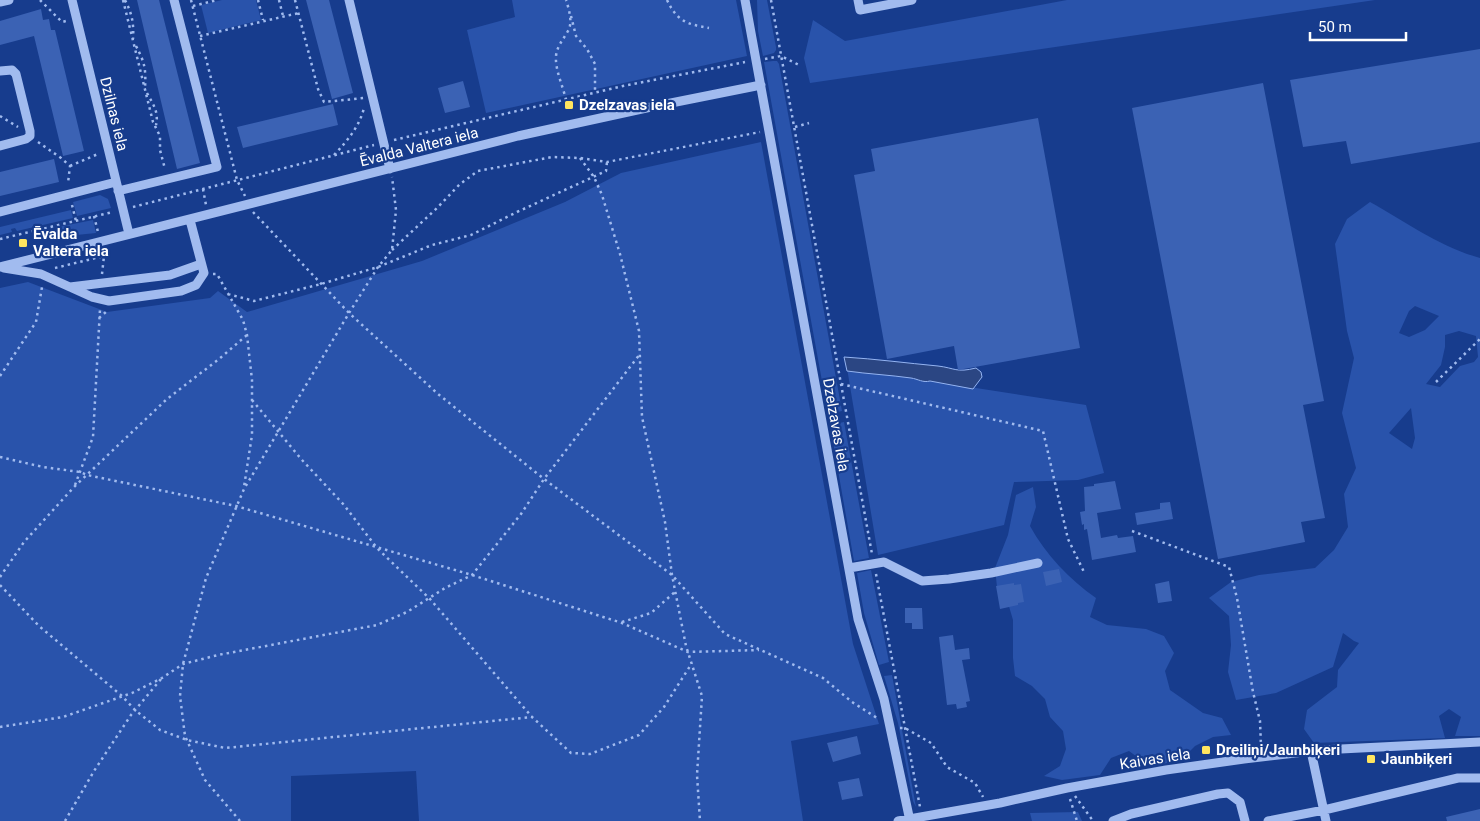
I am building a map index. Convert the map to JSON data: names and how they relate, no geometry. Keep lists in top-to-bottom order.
{
  "streets": {
    "street": [
      "Dzilnas iela",
      "Ēvalda Valtera iela",
      "Dzelzavas iela",
      "Kaivas iela"
    ]
  },
  "crossings": [
    ["Dzilnas iela", "Ēvalda Valtera iela"],
    ["Ēvalda Valtera iela", "Dzelzavas iela"],
    ["Dzelzavas iela", "Kaivas iela"]
  ],
  "places": {
    "transit": [
      "Dzelzavas iela",
      "Ēvalda Valtera iela",
      "Dreiliņi/Jaunbiķeri",
      "Jaunbiķeri"
    ]
  },
  "scale_bar": "50 m"
}
